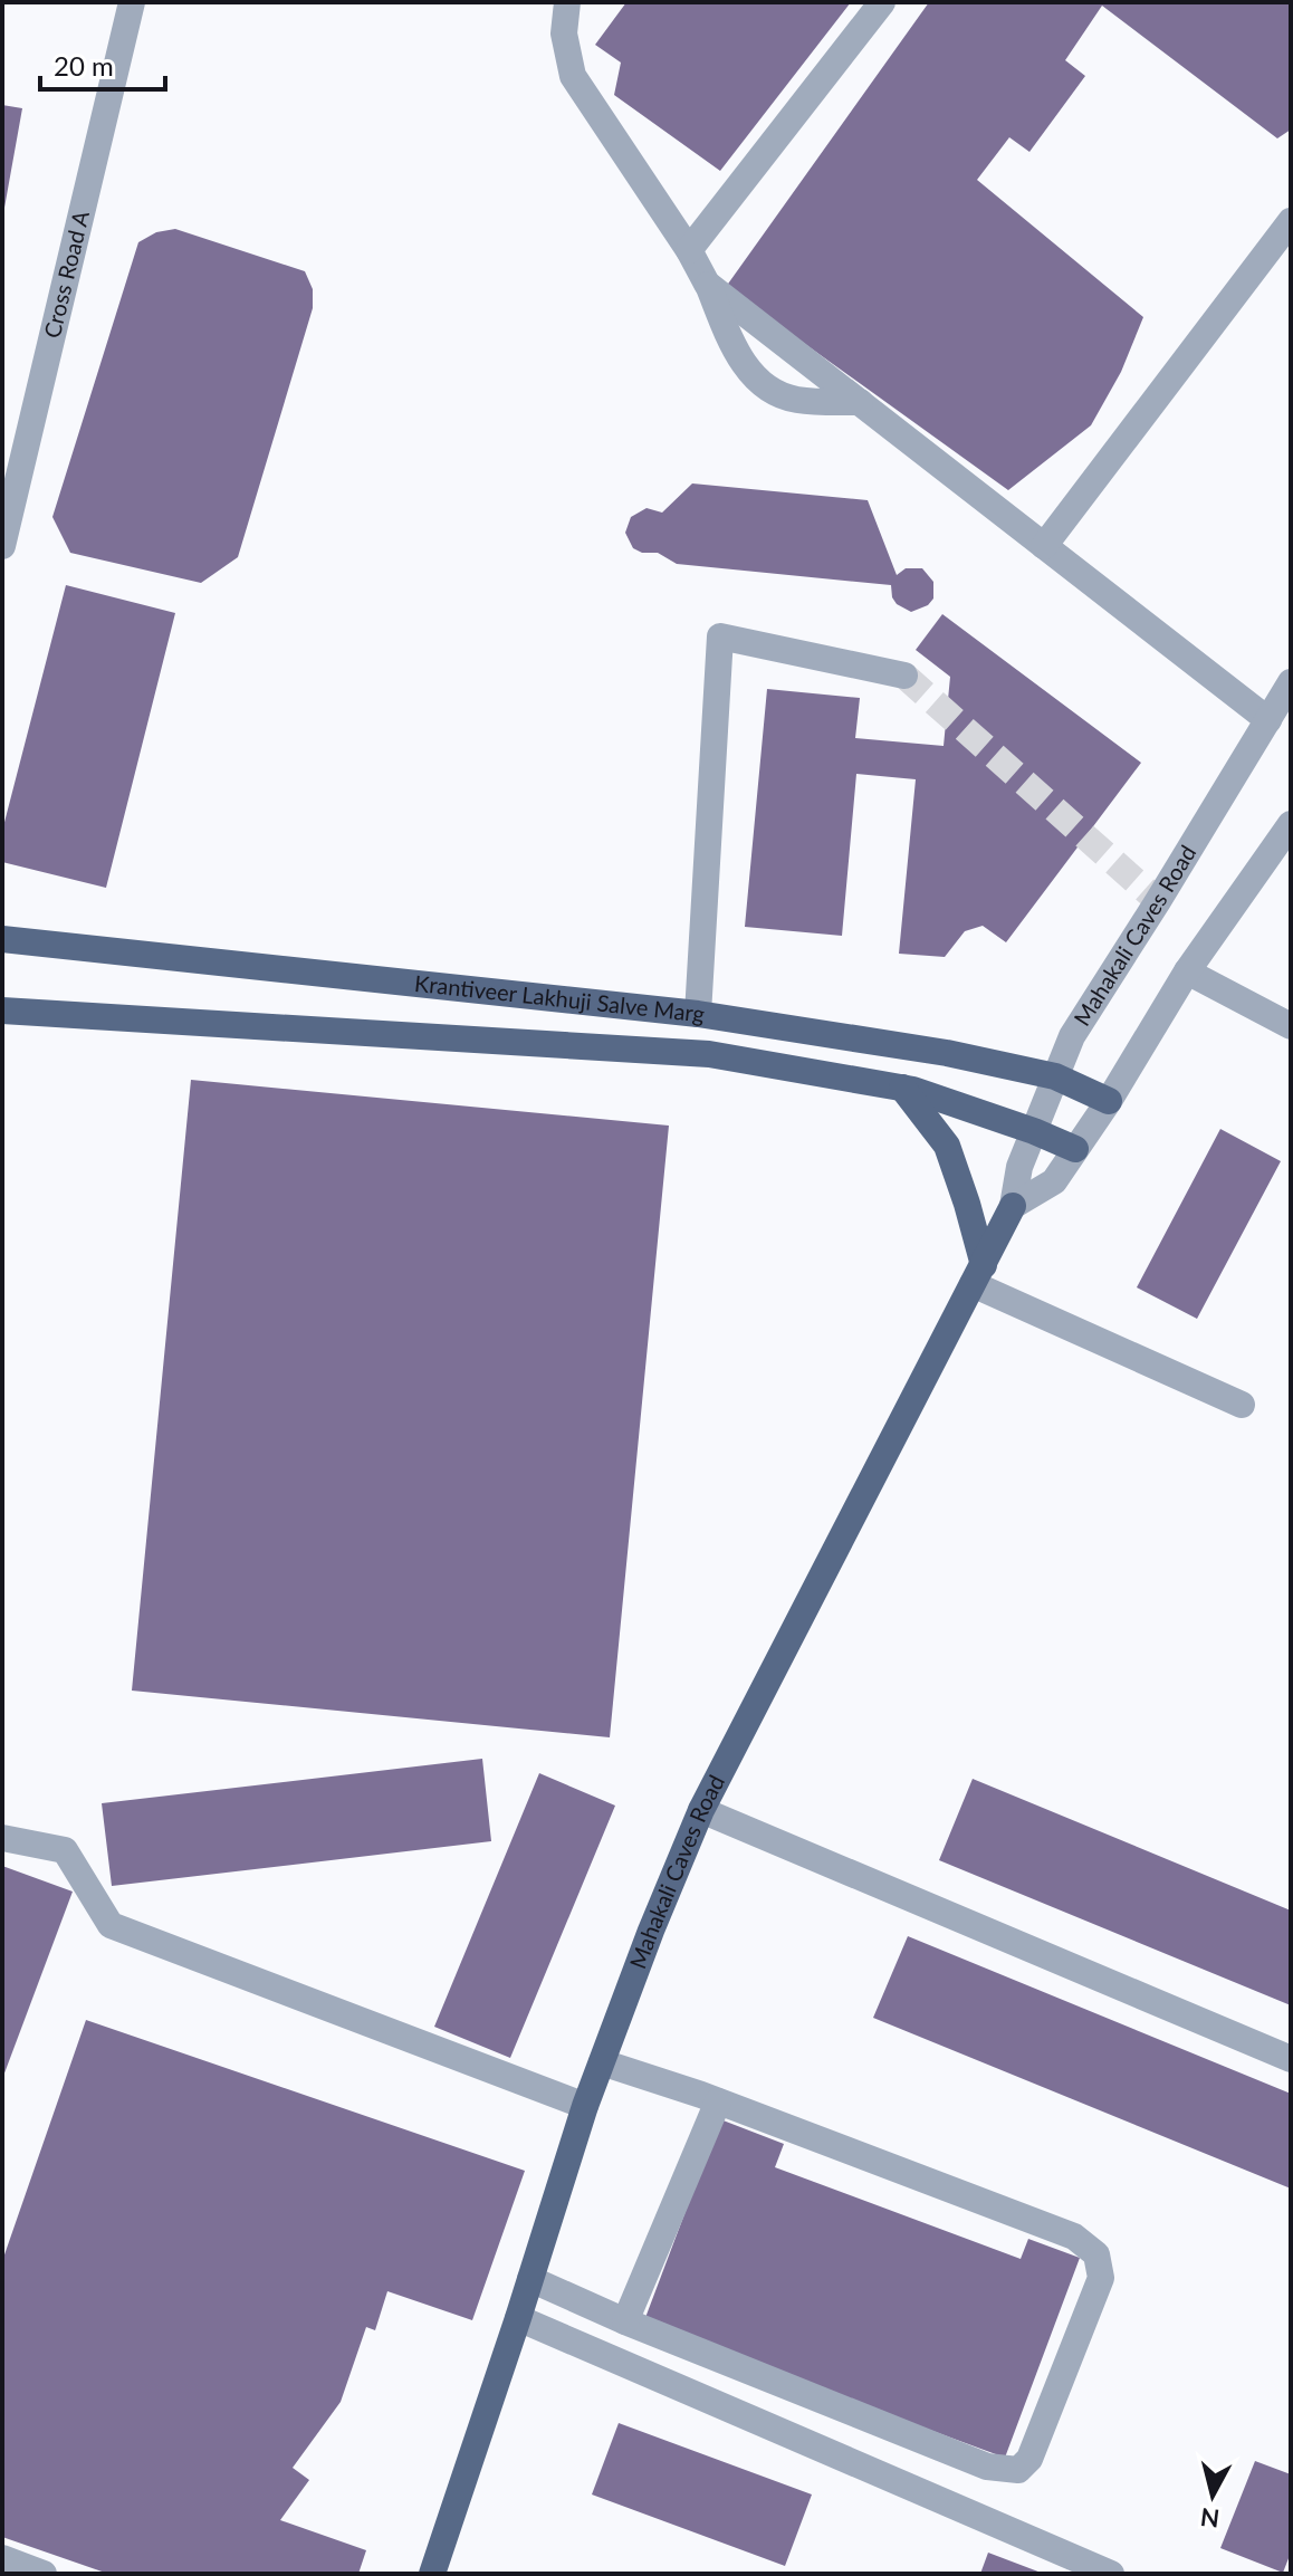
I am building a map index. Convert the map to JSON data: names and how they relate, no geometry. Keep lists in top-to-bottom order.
{
  "streets": {
    "main road": ["Mahakali Caves Road", "Krantiveer Lakhuji Salve Marg"],
    "street": ["Cross Road A"]
  },
  "crossings": [
    ["Mahakali Caves Road", "Krantiveer Lakhuji Salve Marg"]
  ],
  "scale_bar": "20 m",
  "north": "bottom"
}
